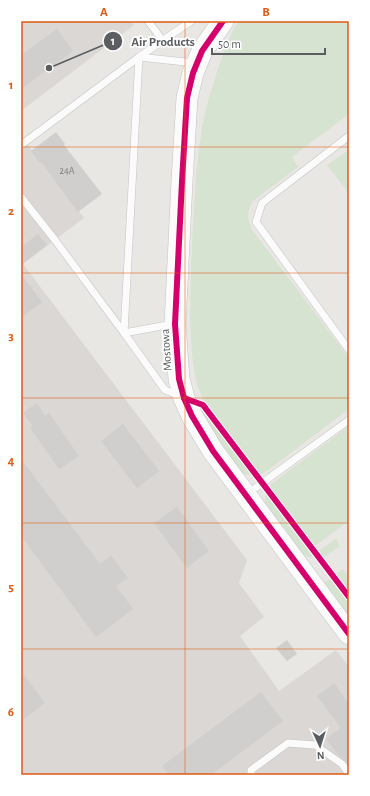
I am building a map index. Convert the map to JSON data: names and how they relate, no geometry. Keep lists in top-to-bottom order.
{
  "streets": {
    "street": ["Mostowa"]
  },
  "places": ["Air Products"],
  "house_numbers": ["24A"],
  "scale_bar": "50 m",
  "north": "bottom",
  "grid": {
    "columns": ["A", "B"],
    "rows": [
      "1",
      "2",
      "3",
      "4",
      "5",
      "6"
    ]
  }
}
